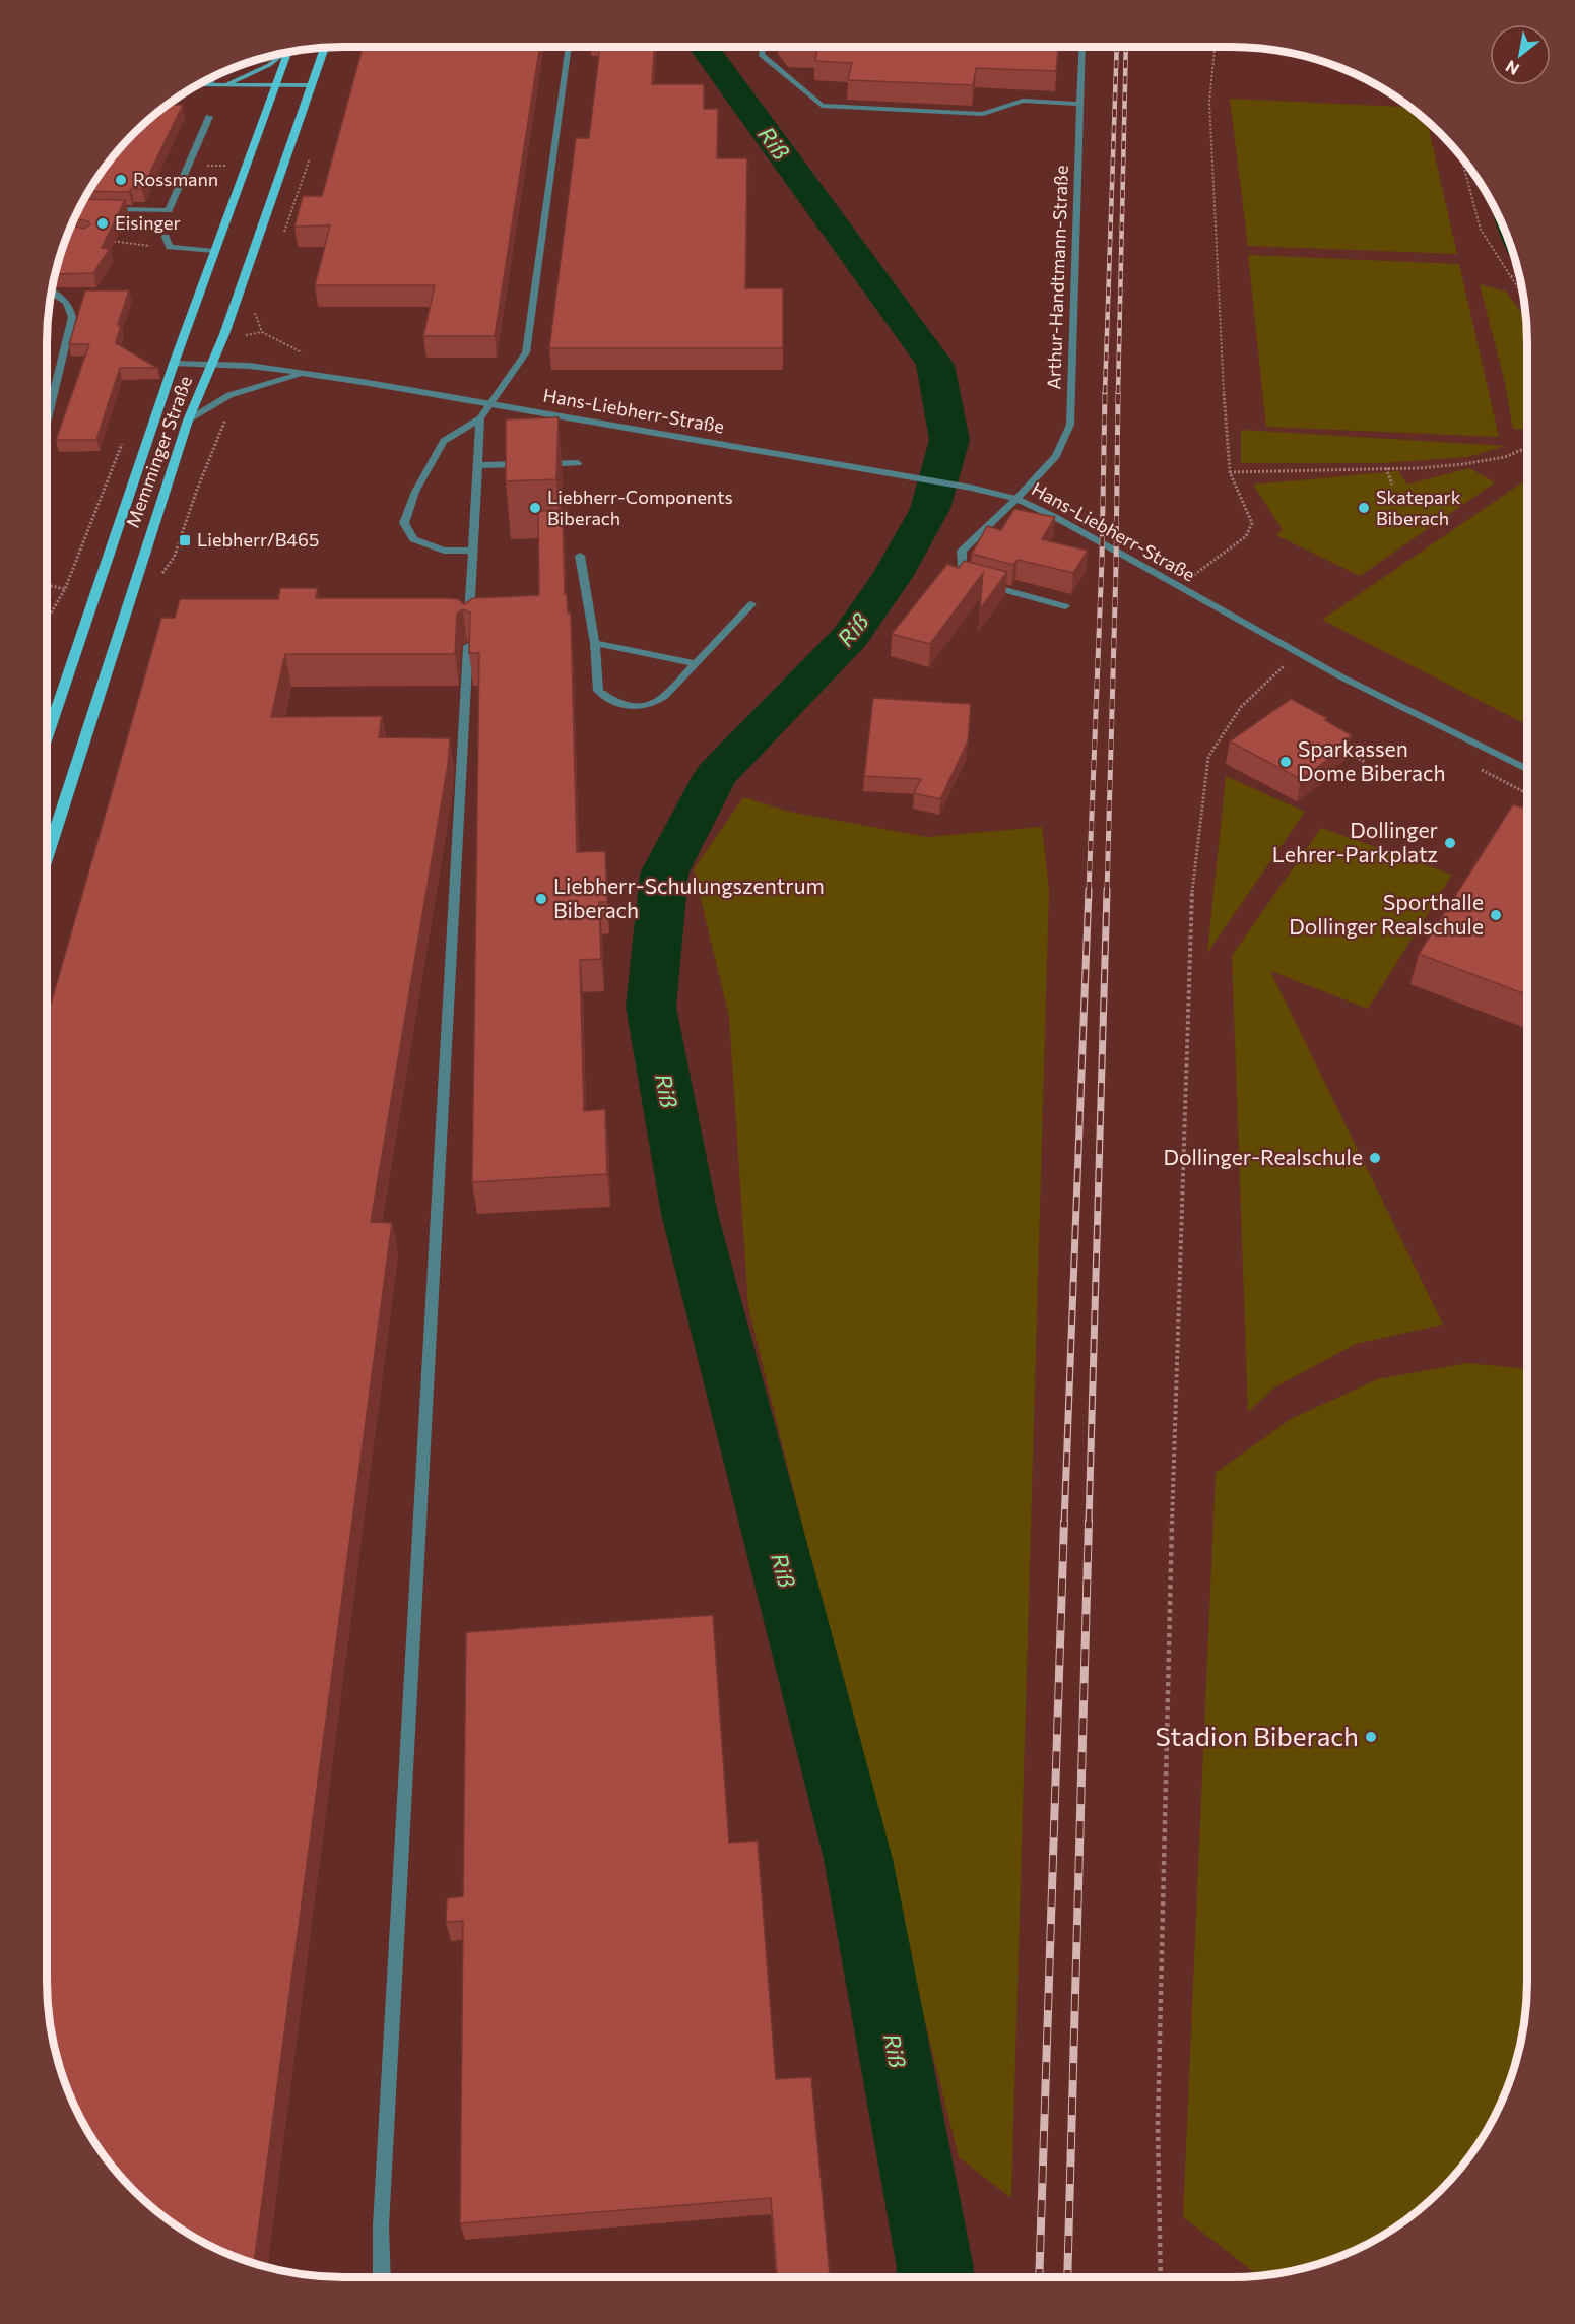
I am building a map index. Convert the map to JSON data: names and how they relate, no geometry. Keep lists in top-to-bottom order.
{
  "streets": {
    "main road": ["Memminger Straße"],
    "street": ["Arthur-Handtmann-Straße", "Hans-Liebherr-Straße"]
  },
  "crossings": [
    ["Arthur-Handtmann-Straße", "Hans-Liebherr-Straße"],
    ["Hans-Liebherr-Straße", "Memminger Straße"]
  ],
  "water": ["Riß"],
  "places": {
    "other": [
      "Rossmann",
      "Eisinger",
      "Liebherr-Components Biberach",
      "Skatepark Biberach",
      "Sparkassen Dome Biberach",
      "Dollinger Lehrer-Parkplatz",
      "Liebherr-Schulungszentrum Biberach",
      "Sporthalle Dollinger Realschule",
      "Dollinger-Realschule",
      "Stadion Biberach"
    ],
    "transit": ["Liebherr/B465"]
  },
  "north": "bottom left"
}
